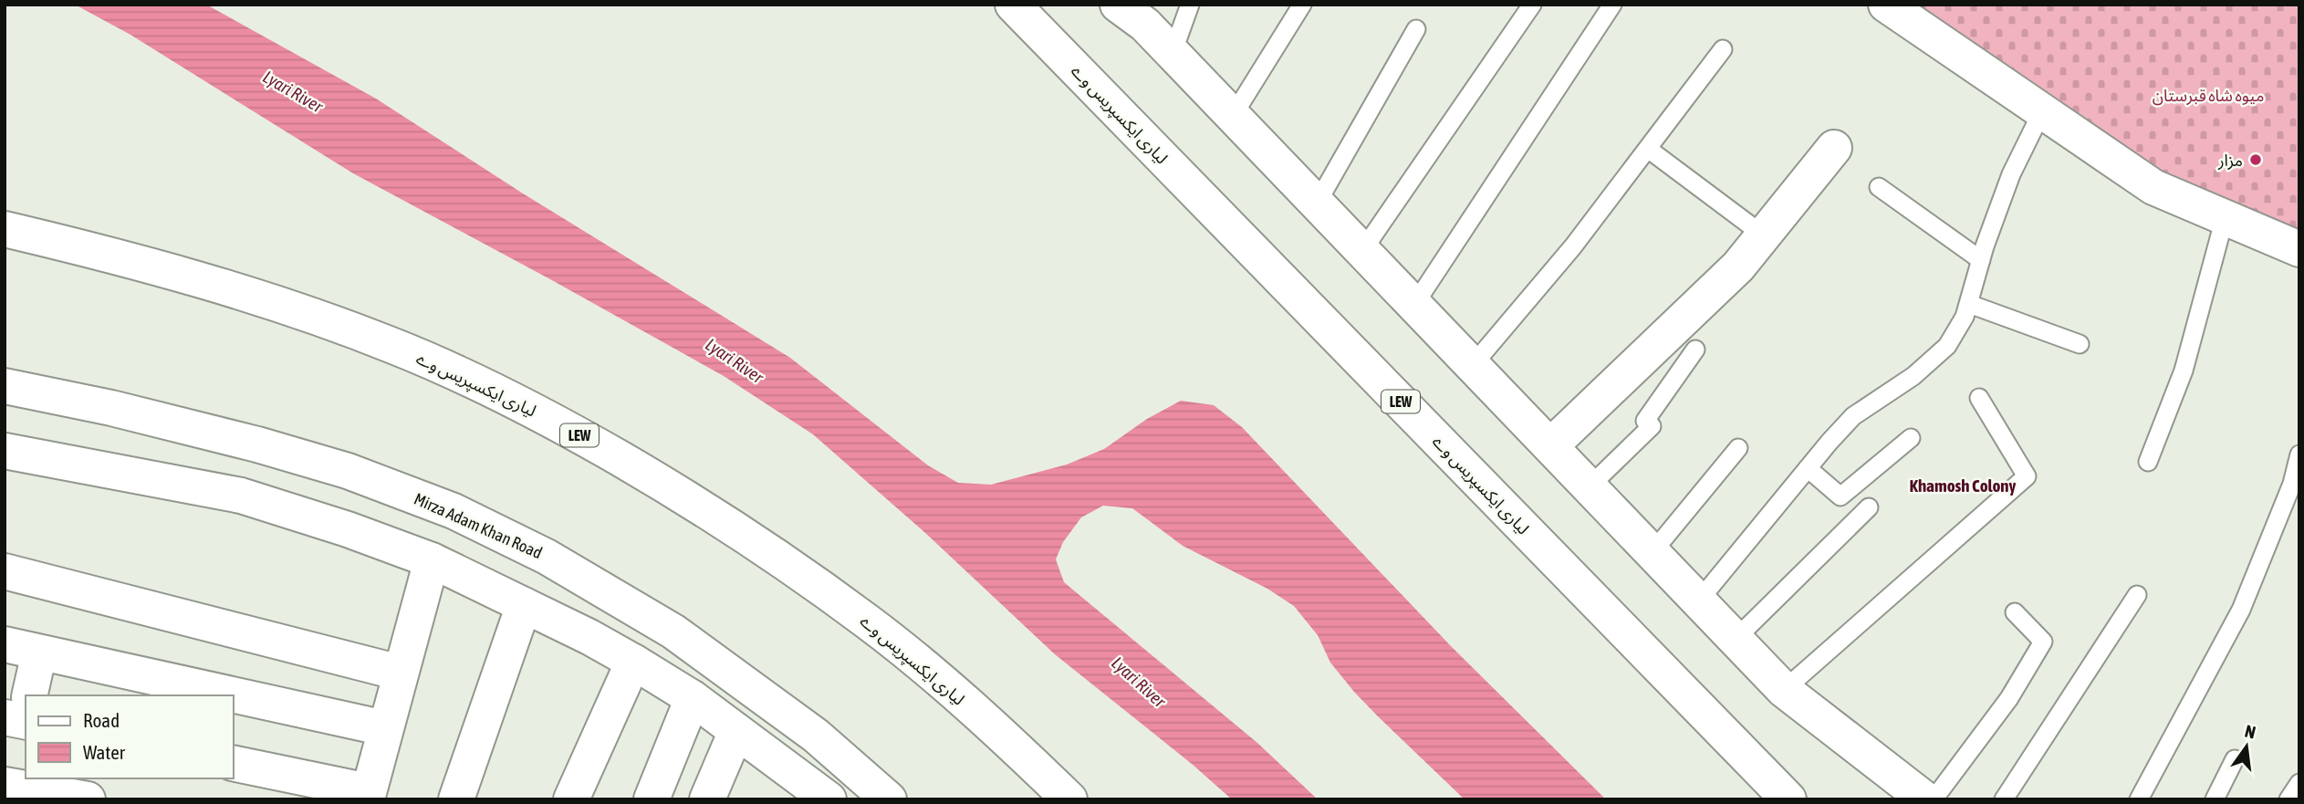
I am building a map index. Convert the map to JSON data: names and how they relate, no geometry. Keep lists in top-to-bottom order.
{
  "streets": {
    "main road": ["لیاری ایکسپریس وے", "LEW", "Mirza Adam Khan Road"]
  },
  "districts": ["Khamosh Colony"],
  "water": ["Lyari River"],
  "parks": ["میوہ شاہ قبرستان"],
  "places": ["مزار"],
  "legend": ["Road", "Water"],
  "north": "top"
}
